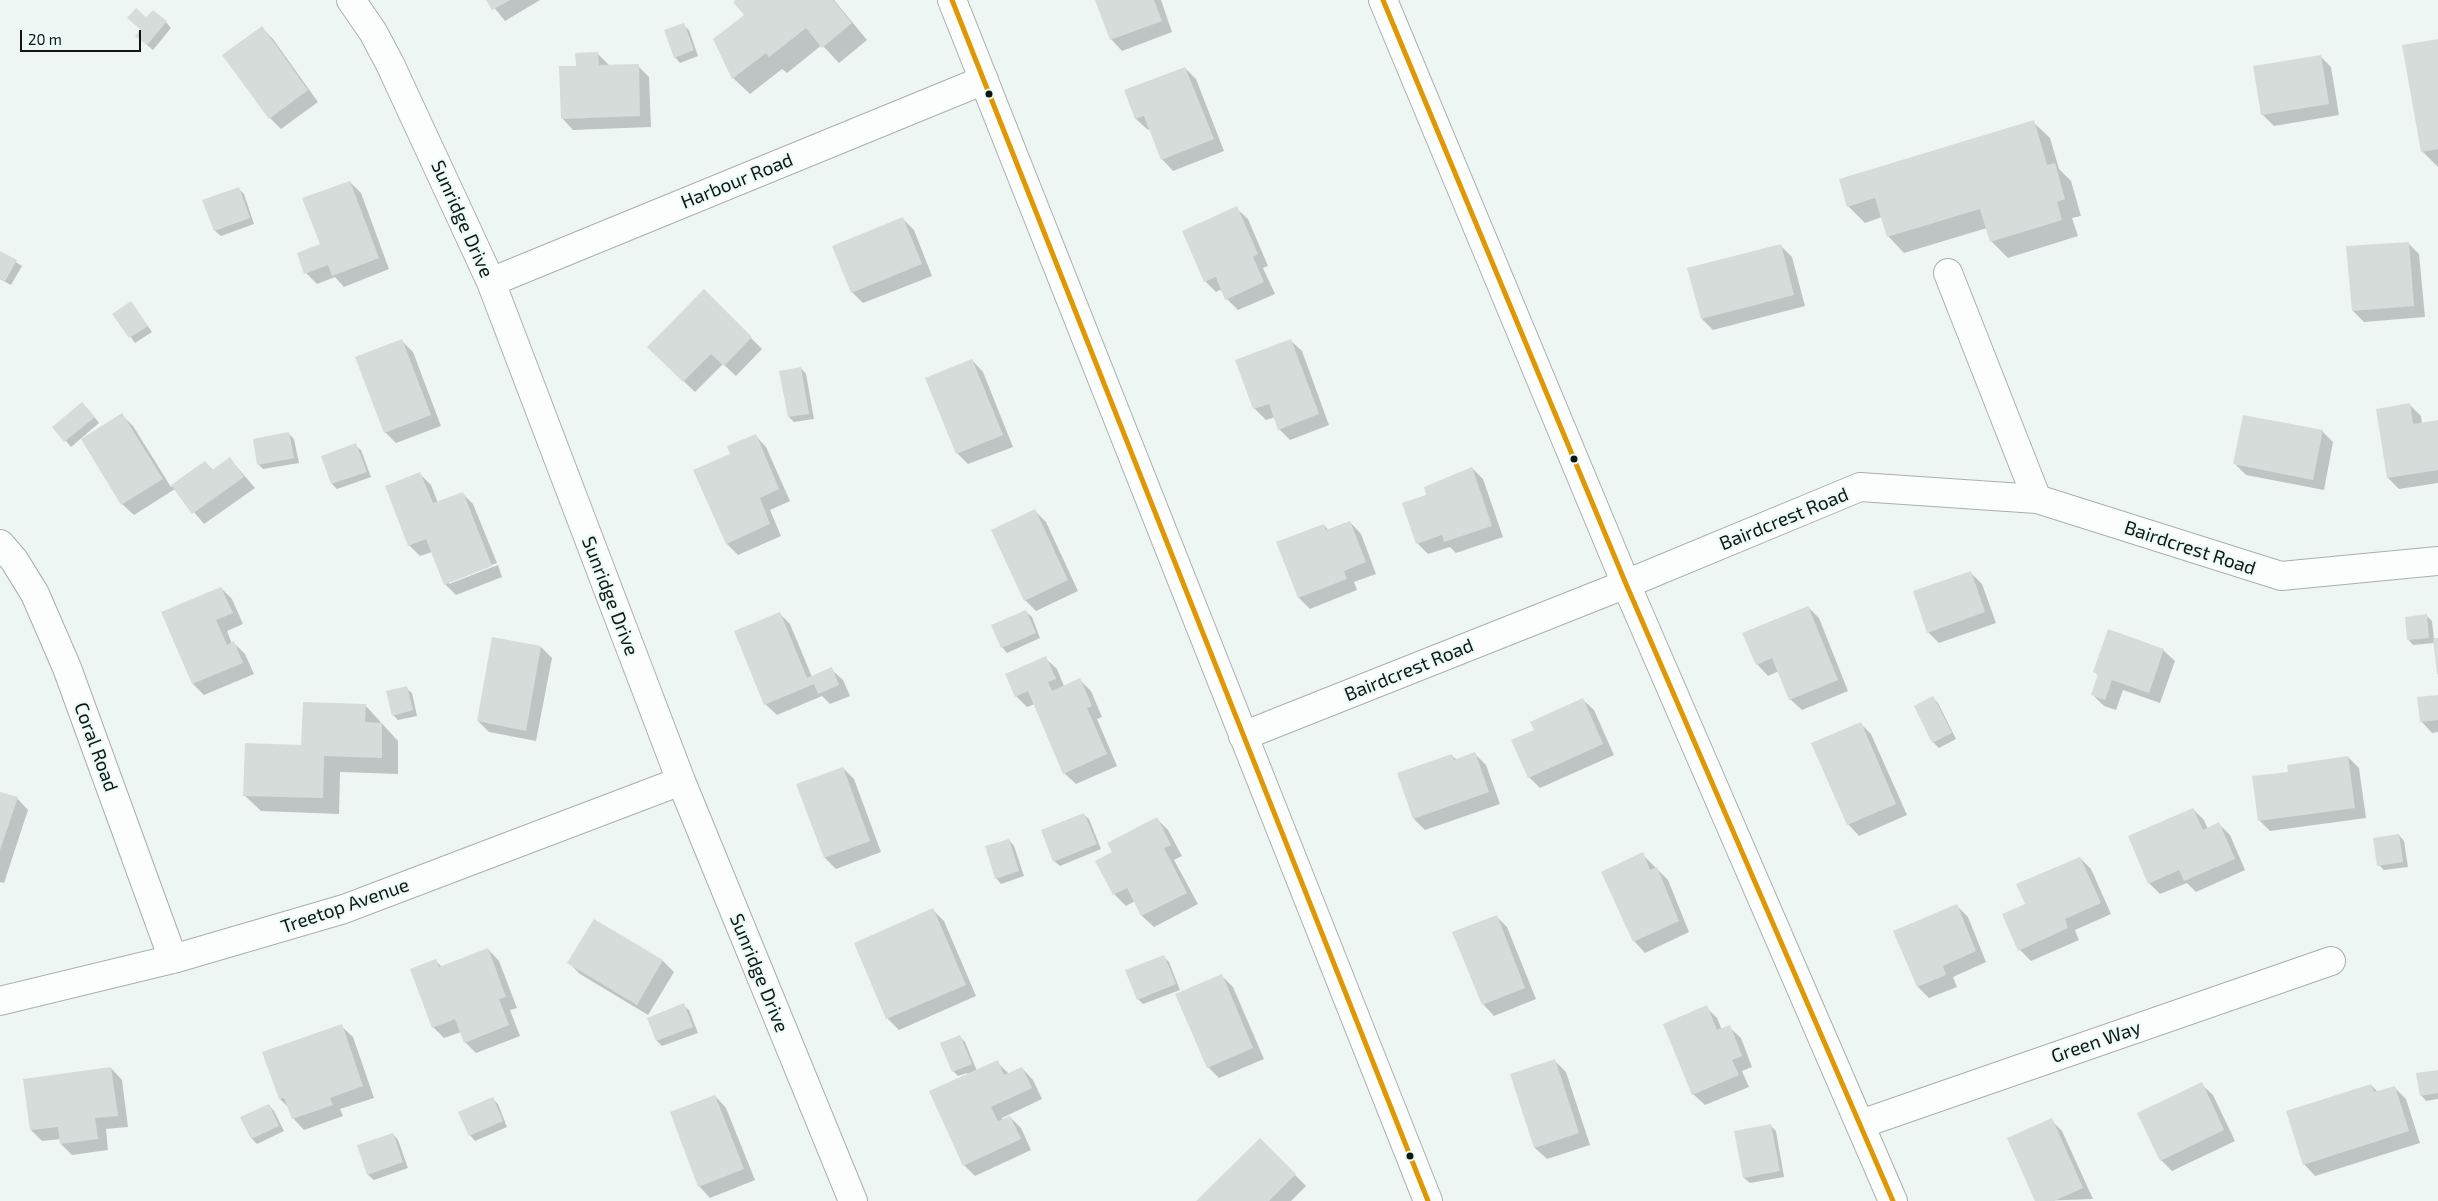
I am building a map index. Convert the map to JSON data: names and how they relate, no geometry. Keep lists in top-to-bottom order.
{
  "streets": {
    "street": [
      "Harbour Road",
      "Sunridge Drive",
      "Bairdcrest Road",
      "Coral Road",
      "Treetop Avenue",
      "Green Way"
    ]
  },
  "crossings": [
    ["Harbour Road", "Sunridge Drive"],
    ["Sunridge Drive", "Treetop Avenue"],
    ["Coral Road", "Treetop Avenue"]
  ],
  "scale_bar": "20 m"
}
